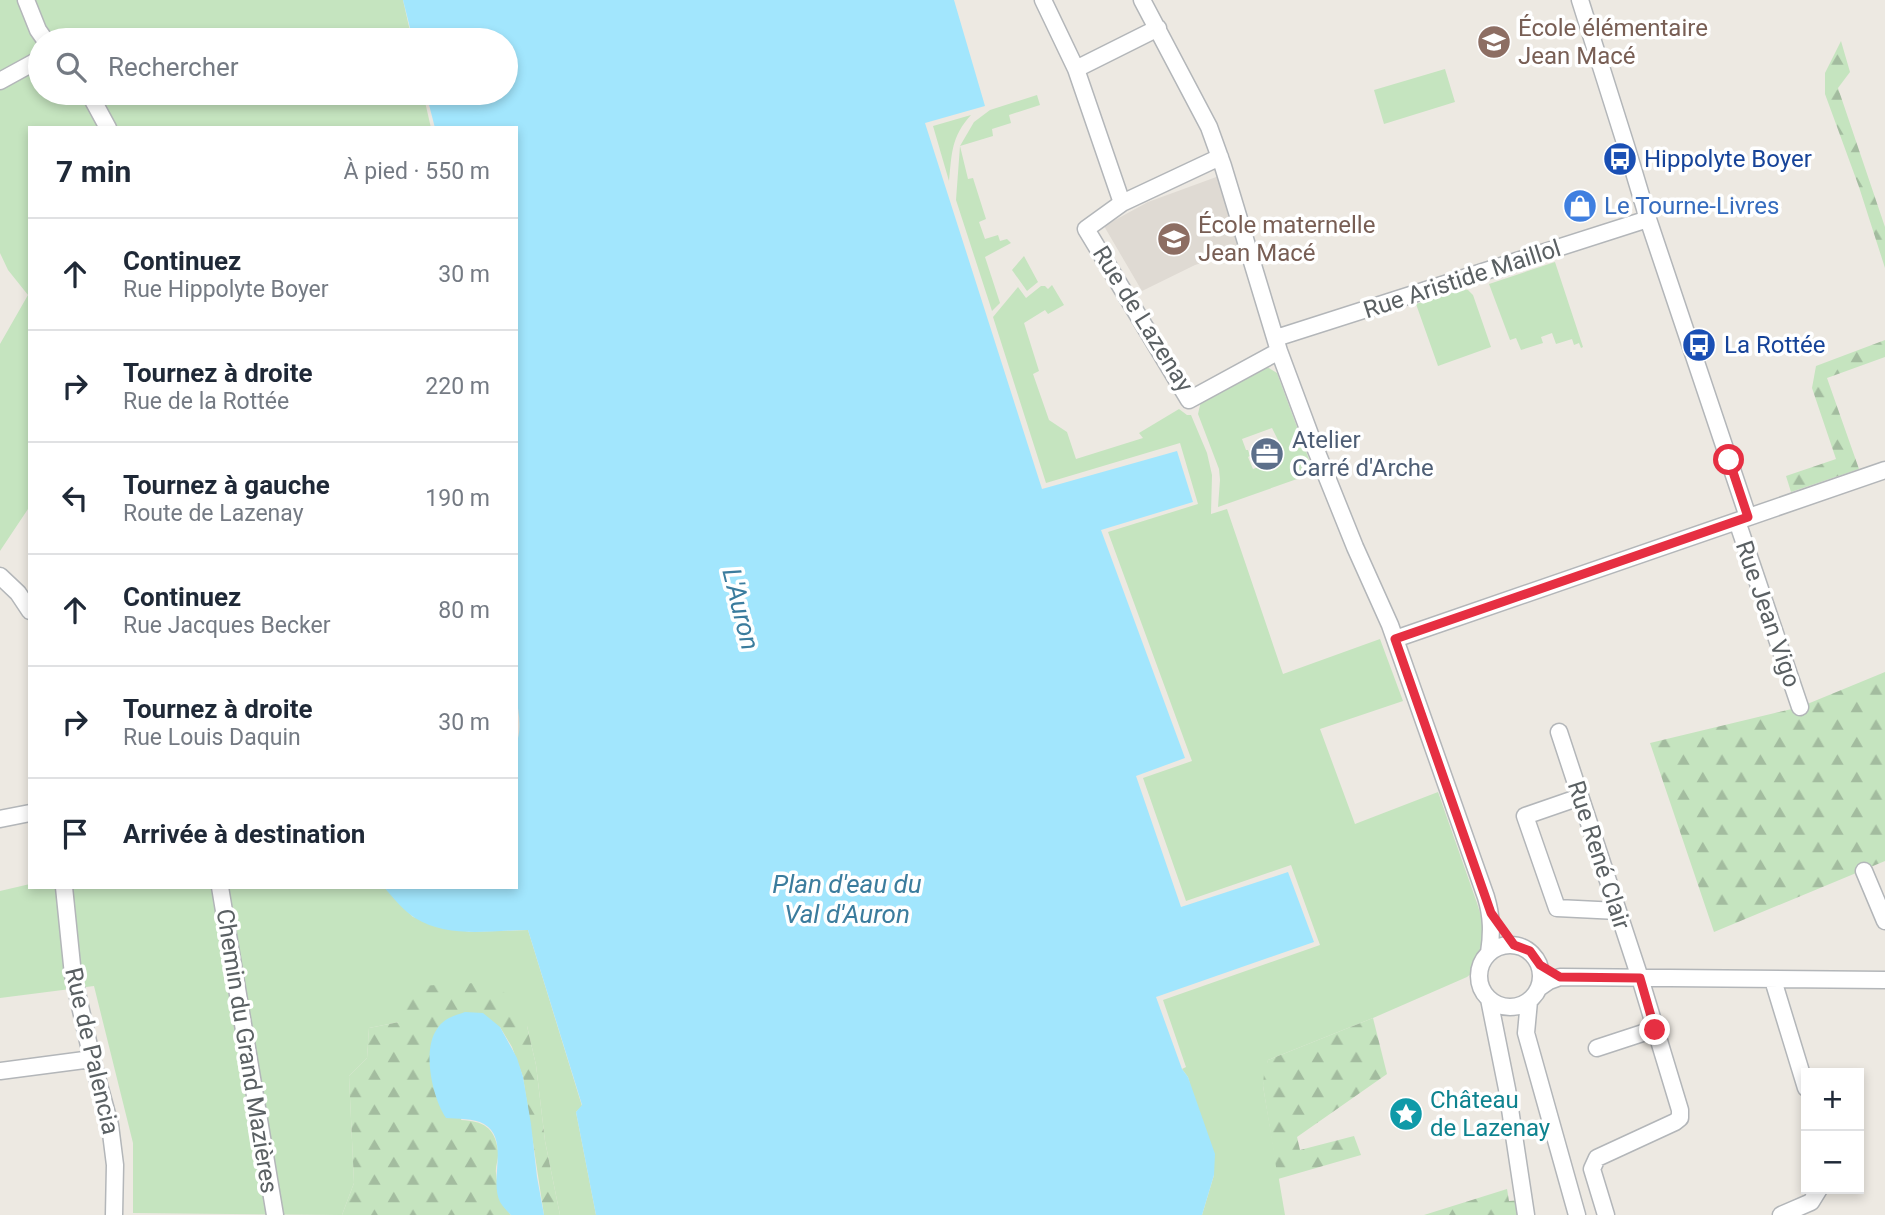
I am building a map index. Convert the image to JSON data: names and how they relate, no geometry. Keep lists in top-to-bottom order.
{
  "streets": {
    "street": [
      "Rue Aristide Maillol",
      "Rue de Lazenay",
      "Rue Jean Vigo",
      "Rue René Clair",
      "Rue de Palencia",
      "Chemin du Grand Mazières"
    ]
  },
  "crossings": [
    ["Rue Aristide Maillol", "Rue de Lazenay"],
    ["Rue Aristide Maillol", "Rue Jean Vigo"]
  ],
  "water": ["L'Auron", "Plan d'eau du Val d'Auron"],
  "places": {
    "school or university": ["École élémentaire Jean Macé", "École maternelle Jean Macé"],
    "bus stop": ["Hippolyte Boyer", "La Rottée"],
    "shop": ["Le Tourne-Livres"],
    "office": ["Atelier Carré d'Arche"],
    "place": ["Château de Lazenay"]
  },
  "page": {
    "search": "Rechercher",
    "heading": ["7 min", "À pied · 550 m"],
    "list": [
      ["Continuez", "Rue Hippolyte Boyer", "30 m"],
      ["Tournez à droite", "Rue de la Rottée", "220 m"],
      ["Tournez à gauche", "Route de Lazenay", "190 m"],
      ["Continuez", "Rue Jacques Becker", "80 m"],
      ["Tournez à droite", "Rue Louis Daquin", "30 m"],
      "Arrivée à destination"
    ],
    "map_buttons": ["+", "−"]
  }
}
